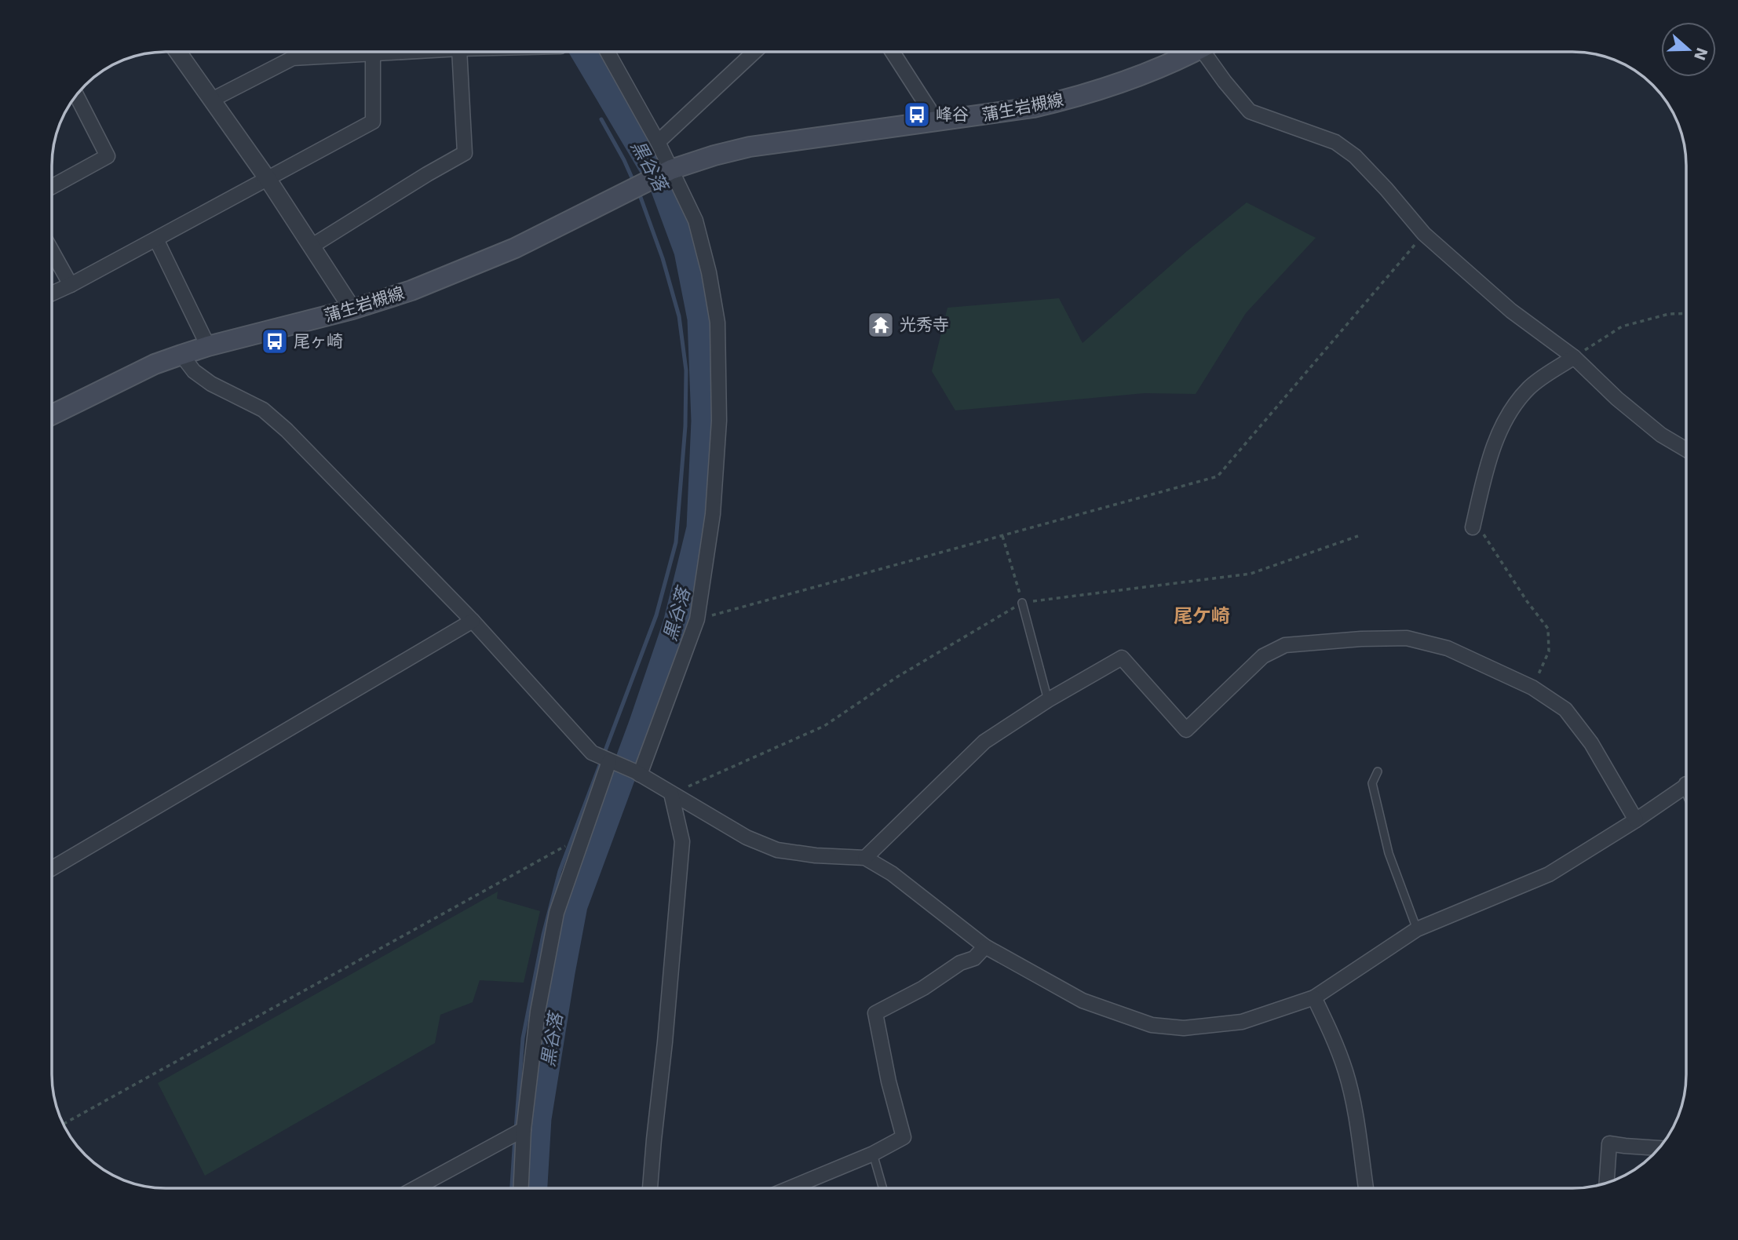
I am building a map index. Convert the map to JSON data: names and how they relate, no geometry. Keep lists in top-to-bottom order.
{
  "streets": {
    "main road": ["蒲生岩槻線"]
  },
  "districts": ["尾ケ崎"],
  "water": ["黒谷落"],
  "places": {
    "bus stop": ["峰谷", "尾ヶ崎"],
    "temple": ["光秀寺"]
  },
  "north": "right"
}
